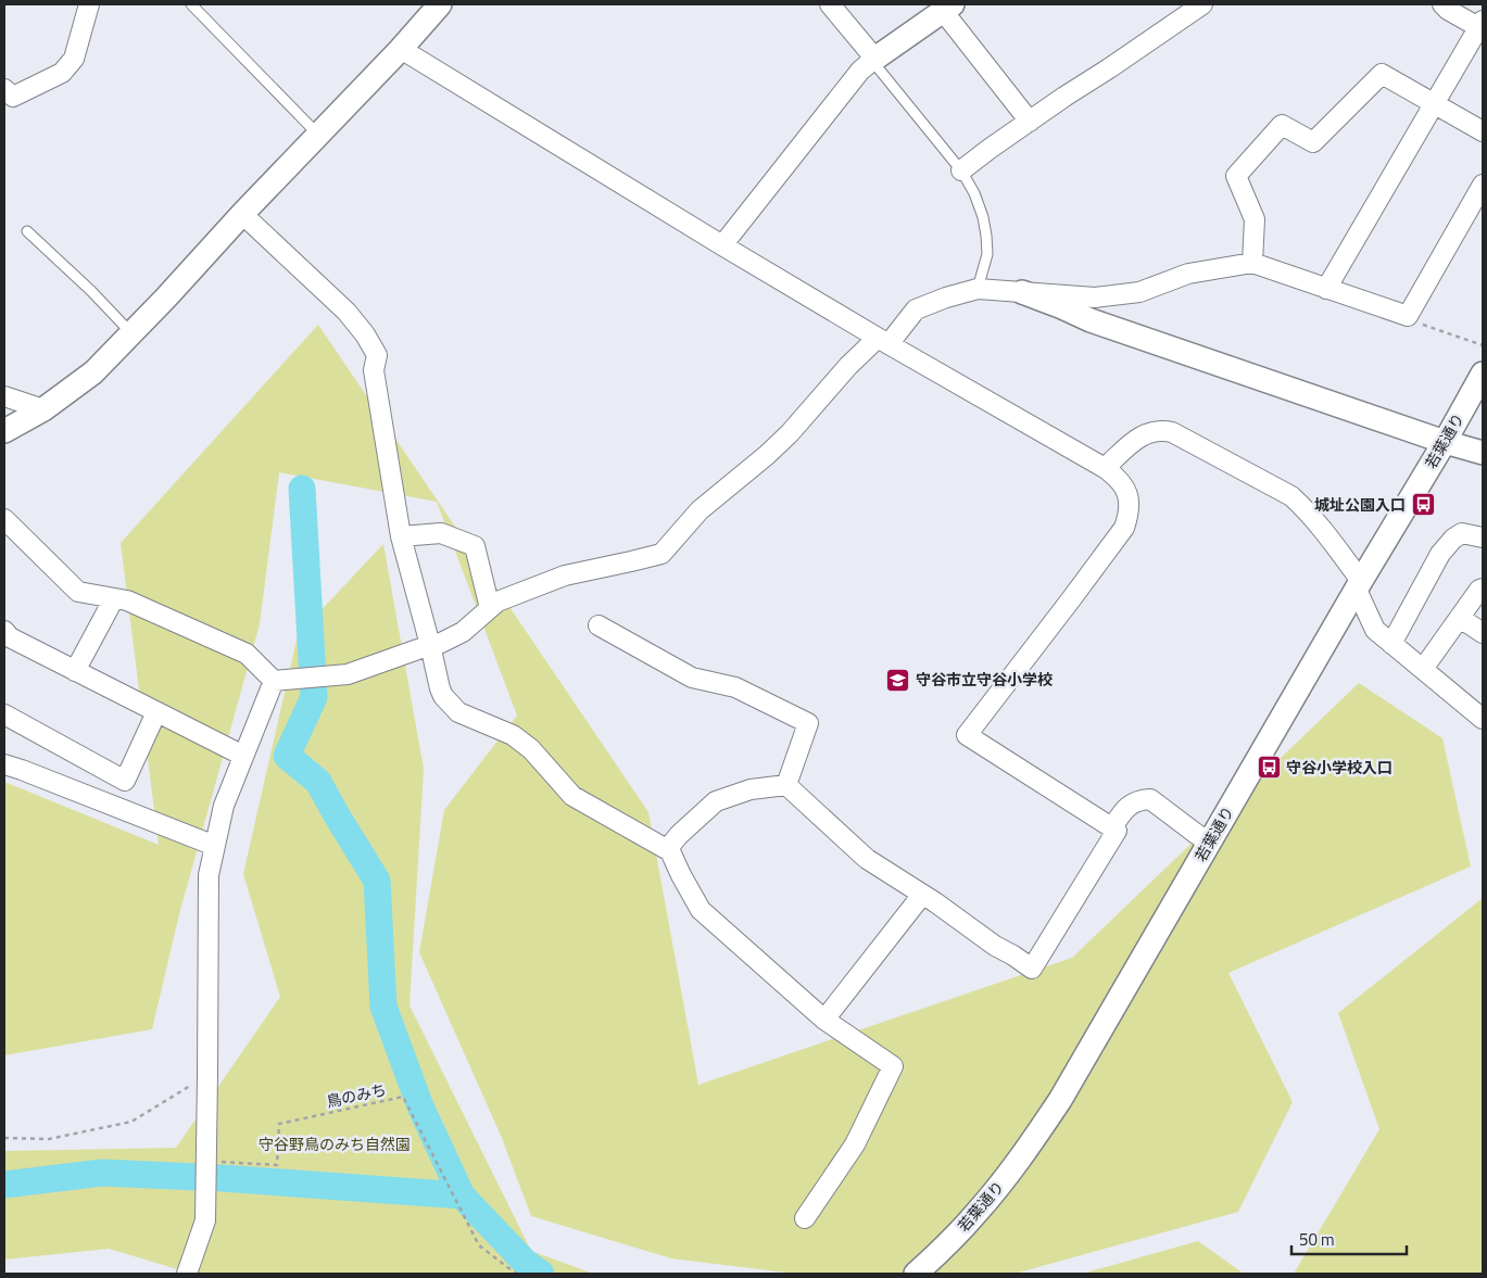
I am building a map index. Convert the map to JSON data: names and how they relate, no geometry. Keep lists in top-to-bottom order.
{
  "streets": {
    "street": ["若葉通り"],
    "path": ["鳥のみち"]
  },
  "parks": ["守谷野鳥のみち自然園"],
  "places": {
    "bus stop": ["城址公園入口", "守谷小学校入口"],
    "school or university": ["守谷市立守谷小学校"]
  },
  "scale_bar": "50 m"
}
